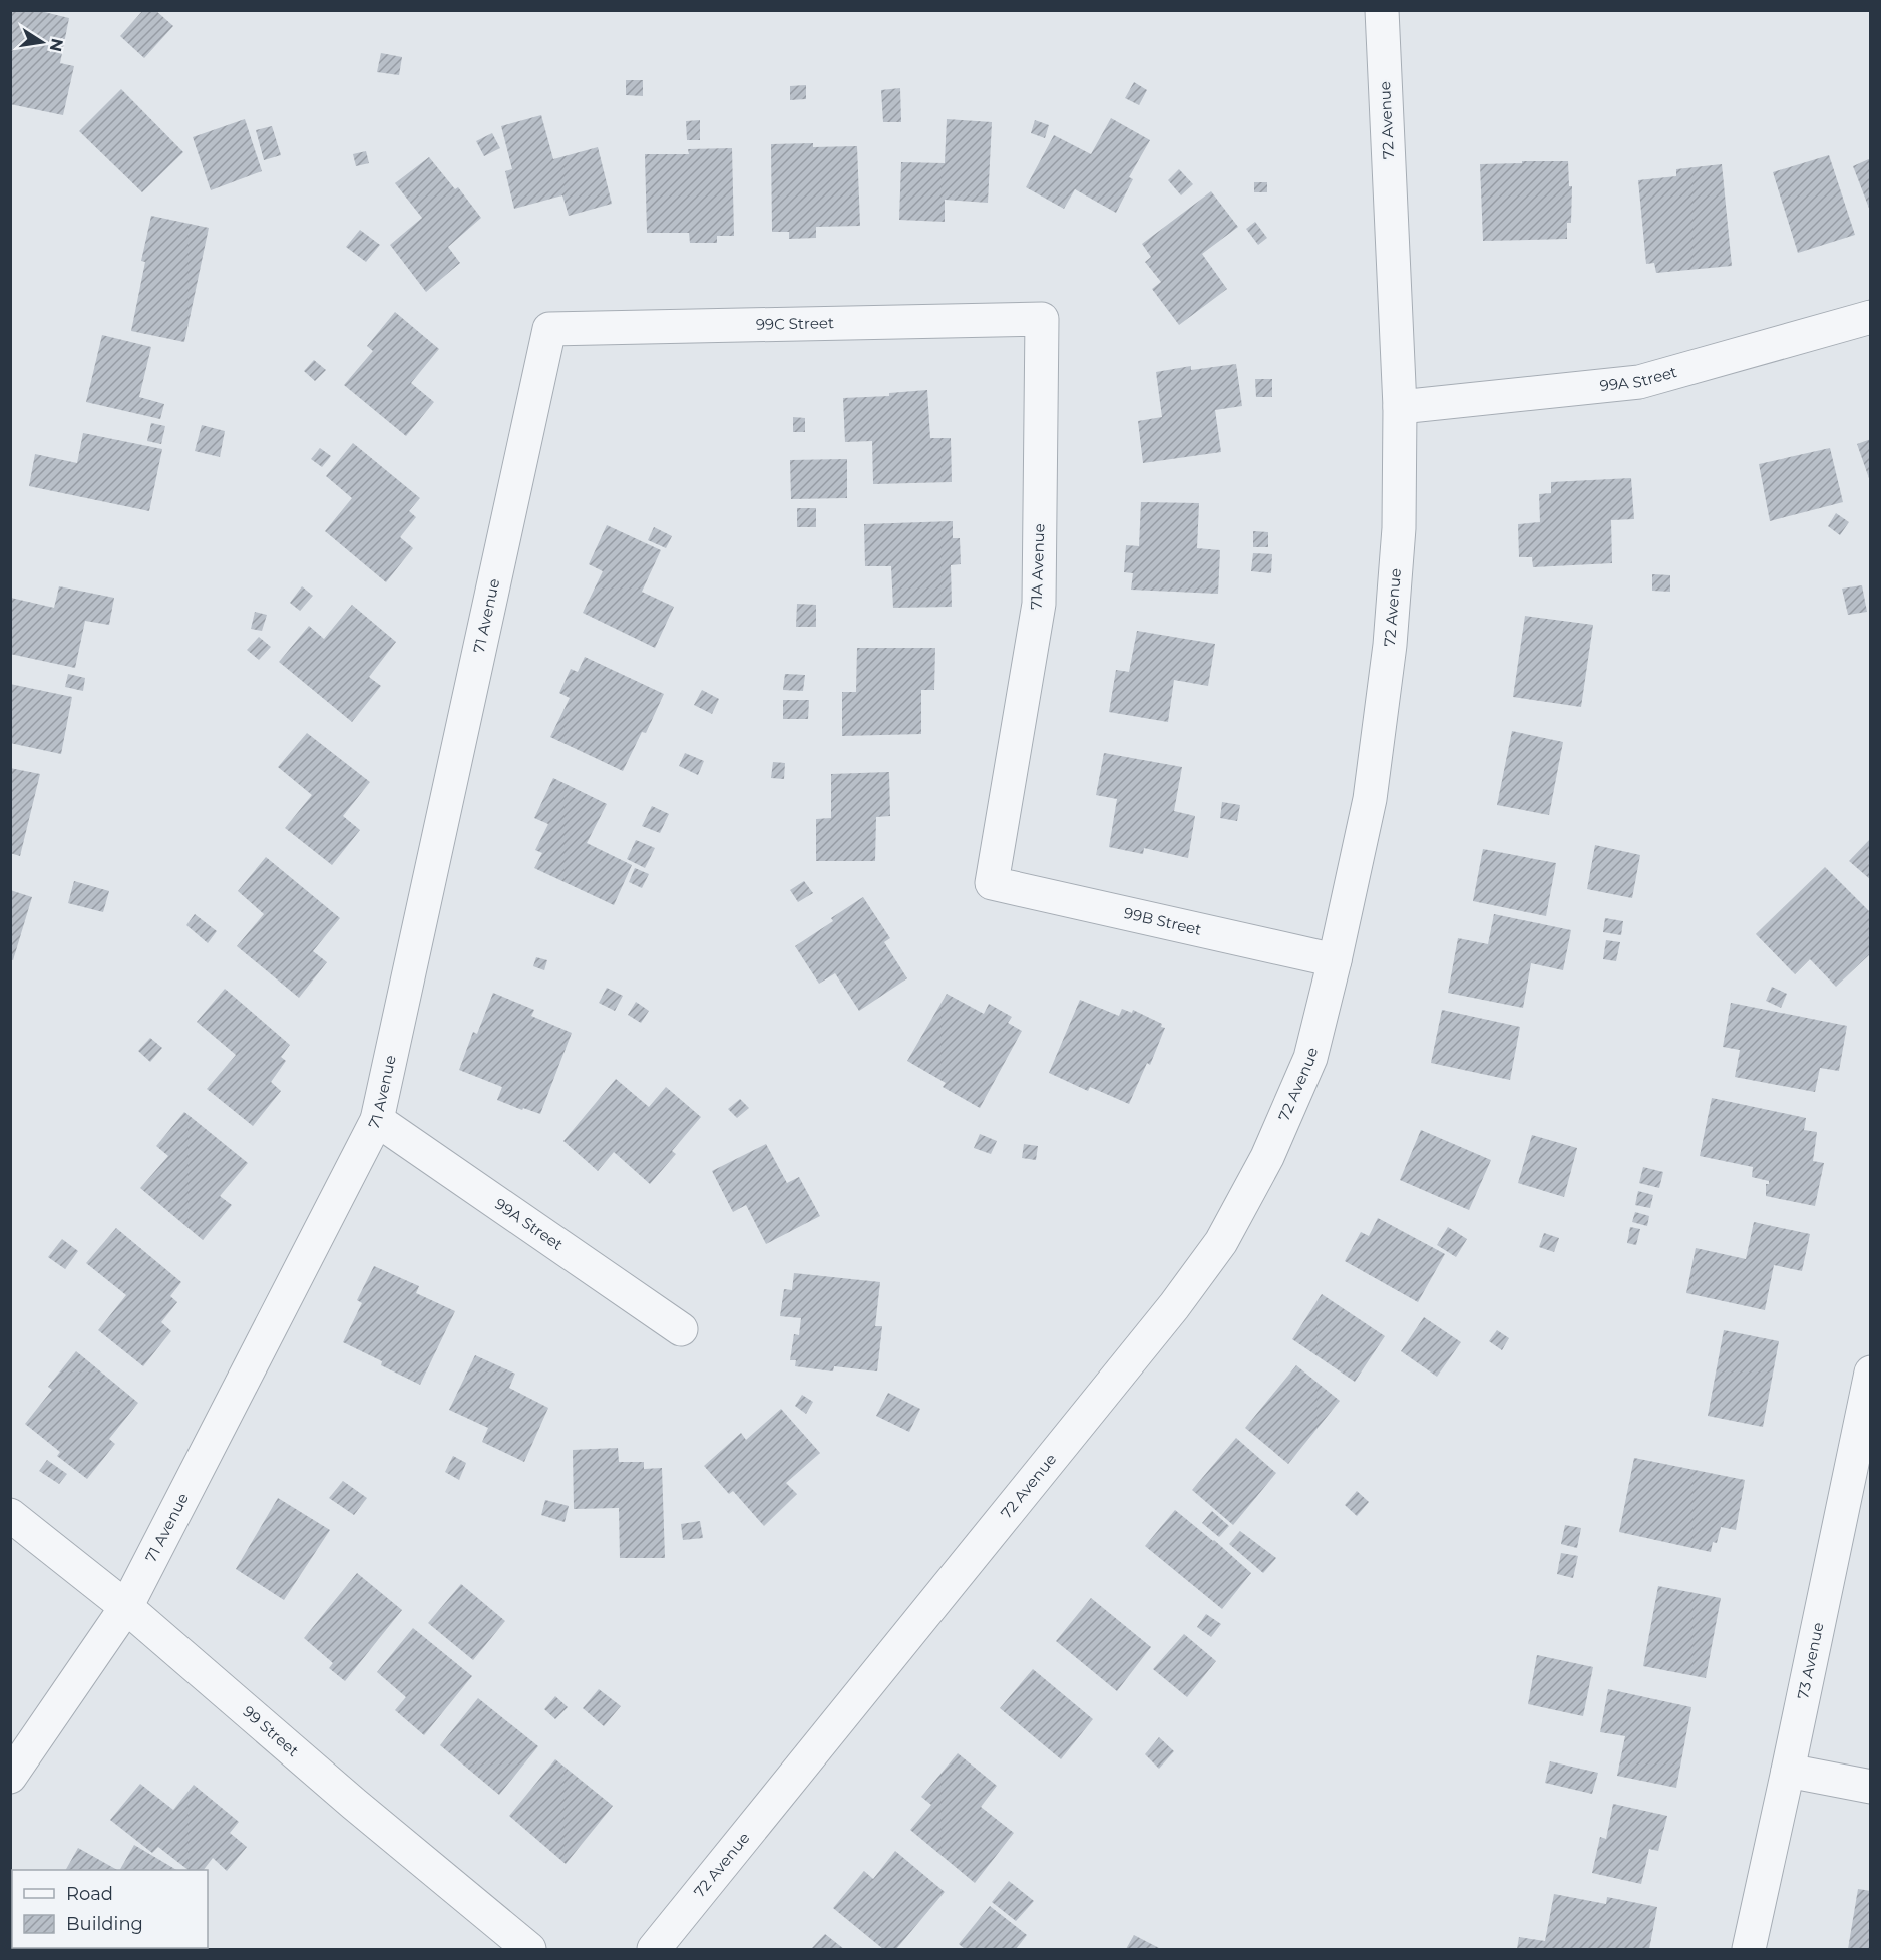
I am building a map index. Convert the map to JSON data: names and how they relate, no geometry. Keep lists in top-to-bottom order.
{
  "streets": {
    "street": [
      "72 Avenue",
      "99C Street",
      "99A Street",
      "71A Avenue",
      "71 Avenue",
      "99B Street",
      "73 Avenue",
      "99 Street"
    ]
  },
  "crossings": [
    ["72 Avenue", "99A Street"],
    ["72 Avenue", "99B Street"],
    ["99C Street", "71A Avenue"],
    ["99C Street", "71 Avenue"],
    ["99A Street", "71 Avenue"],
    ["71A Avenue", "99B Street"],
    ["71 Avenue", "99 Street"]
  ],
  "legend": ["Road", "Building"],
  "north": "right"
}
